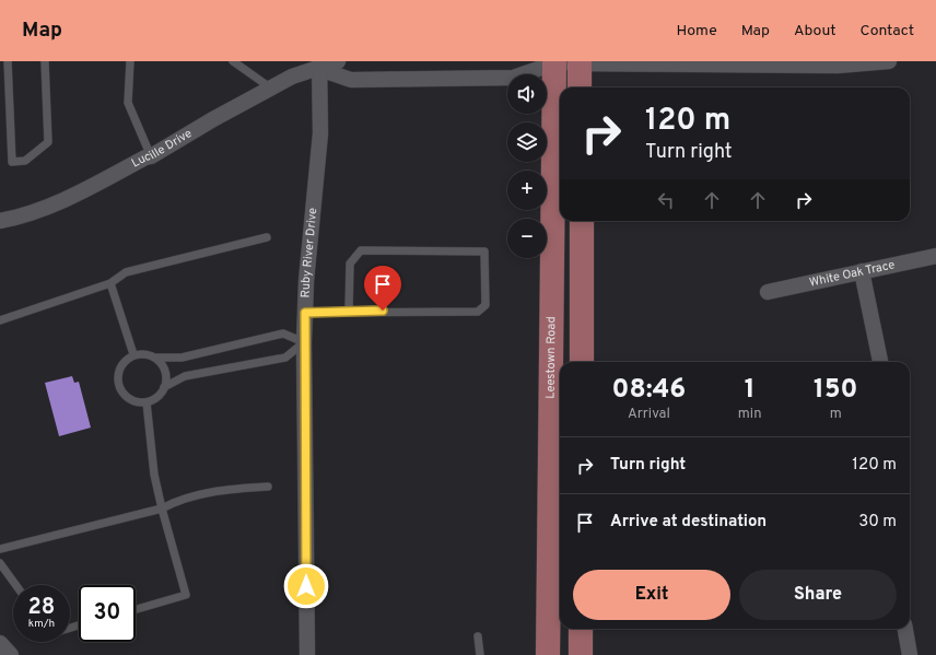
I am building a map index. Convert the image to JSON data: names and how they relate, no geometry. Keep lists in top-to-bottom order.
{
  "streets": {
    "main road": ["Leestown Road"],
    "street": ["Lucille Drive", "Ruby River Drive", "White Oak Trace"]
  },
  "crossings": [
    ["Lucille Drive", "Ruby River Drive"]
  ],
  "page": {
    "header": "Map",
    "nav": [
      "Home",
      "Map",
      "About",
      "Contact"
    ],
    "map_buttons": ["+", "−"],
    "turn": ["120 m", "Turn right"],
    "eta": [
      "08:46",
      "Arrival",
      "1",
      "min",
      "150",
      "m"
    ],
    "list": [
      {
        "name": "Turn right",
        "value": "120 m"
      },
      {
        "name": "Arrive at destination",
        "value": "30 m"
      }
    ],
    "buttons": ["Exit", "Share"],
    "speed": "28 km/h",
    "limit": "30"
  }
}
